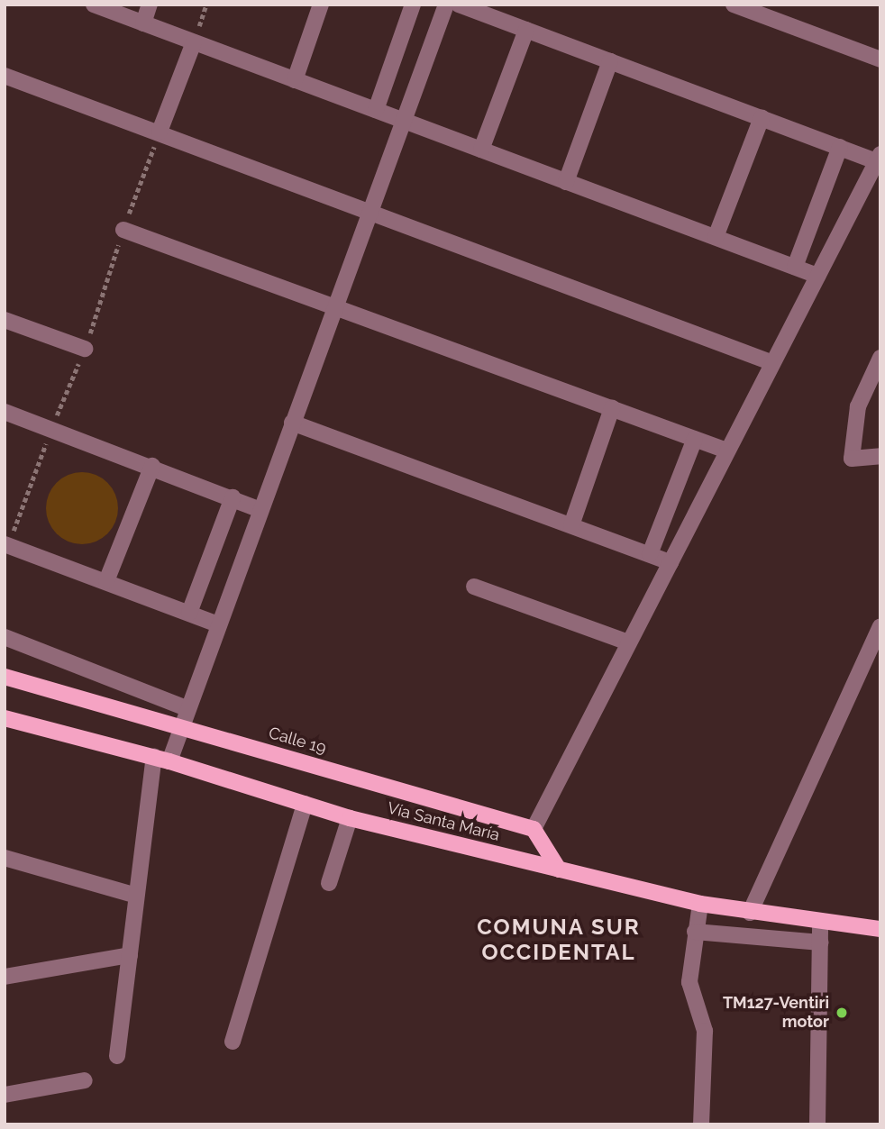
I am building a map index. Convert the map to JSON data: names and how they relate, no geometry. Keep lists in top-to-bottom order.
{
  "streets": {
    "main road": ["Calle 19", "Vía Santa María"]
  },
  "districts": ["COMUNA SUR OCCIDENTAL"],
  "places": ["TM127-Ventiri motor"]
}
